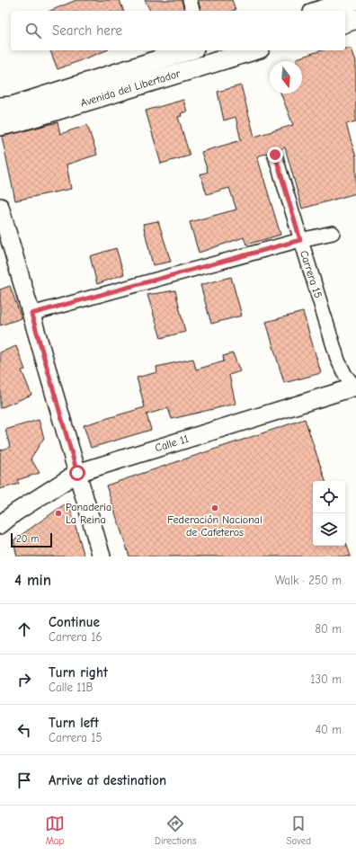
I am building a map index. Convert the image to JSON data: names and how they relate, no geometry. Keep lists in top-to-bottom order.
{
  "streets": {
    "main road": ["Avenida del Libertador"],
    "street": ["Carrera 15", "Calle 11"]
  },
  "crossings": [
    ["Carrera 15", "Calle 11"]
  ],
  "places": ["Federación Nacional de Cafeteros", "Panaderia La Reina"],
  "scale_bar": "20 m",
  "north": "bottom",
  "page": {
    "search": "Search here",
    "scale": "20 m",
    "heading": ["4 min", "Walk · 250 m"],
    "list": [
      ["Continue", "Carrera 16", "80 m"],
      ["Turn right", "Calle 11B", "130 m"],
      ["Turn left", "Carrera 15", "40 m"],
      "Arrive at destination"
    ],
    "nav": ["Map", "Directions", "Saved"]
  }
}
